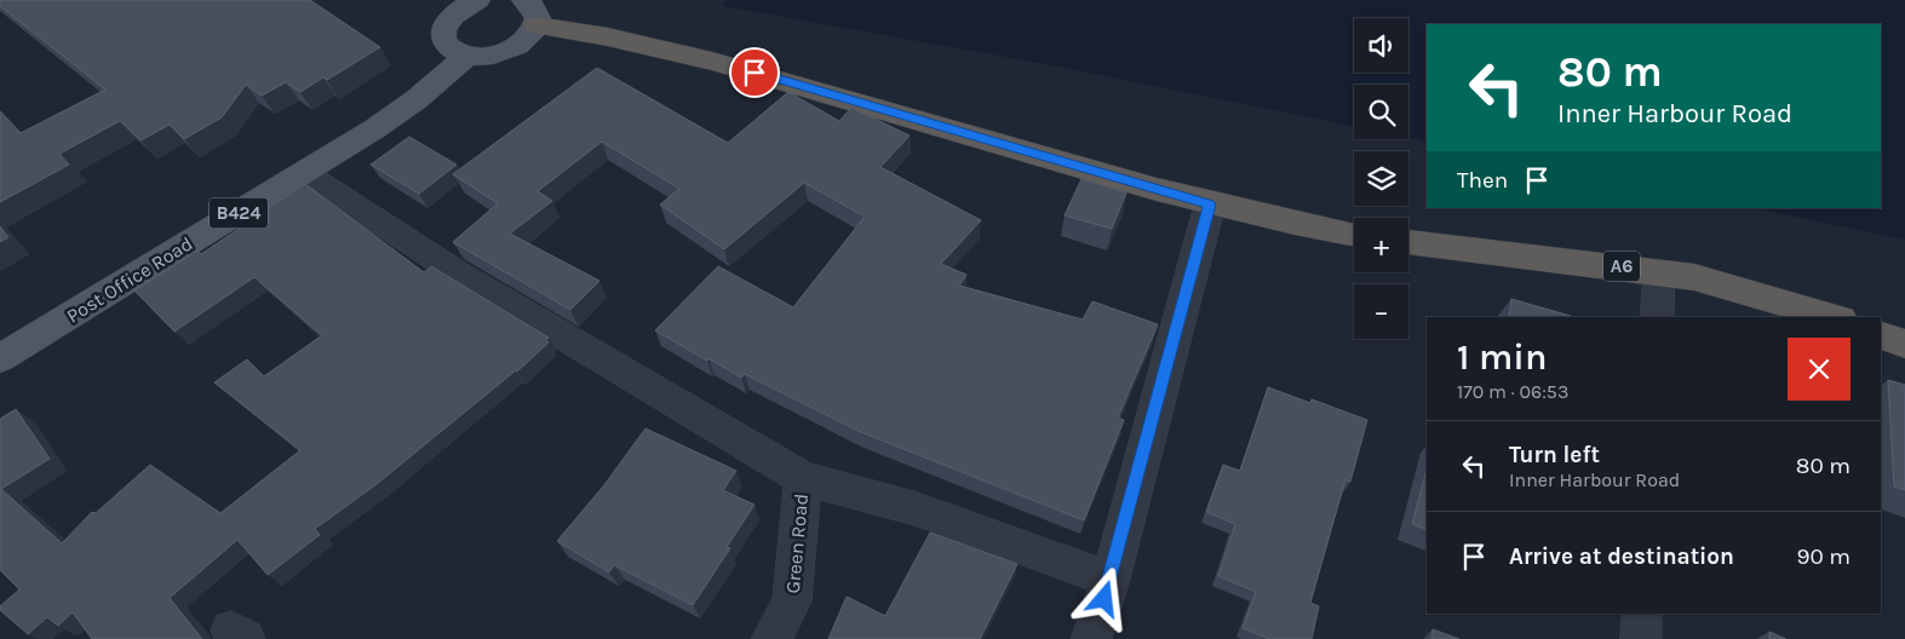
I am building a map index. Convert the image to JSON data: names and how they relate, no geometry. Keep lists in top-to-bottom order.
{
  "streets": {
    "highway": ["A6"],
    "main road": ["B424", "Post Office Road"],
    "street": ["Green Road"]
  },
  "page": {
    "map_buttons": ["+", "−"],
    "turn": ["80 m", "Inner Harbour Road"],
    "then": "Then",
    "heading": ["1 min", "170 m · 06:53"],
    "list": [
      {
        "name": "Turn left",
        "note": "Inner Harbour Road",
        "value": "80 m"
      },
      {
        "name": "Arrive at destination",
        "value": "90 m"
      }
    ]
  }
}
